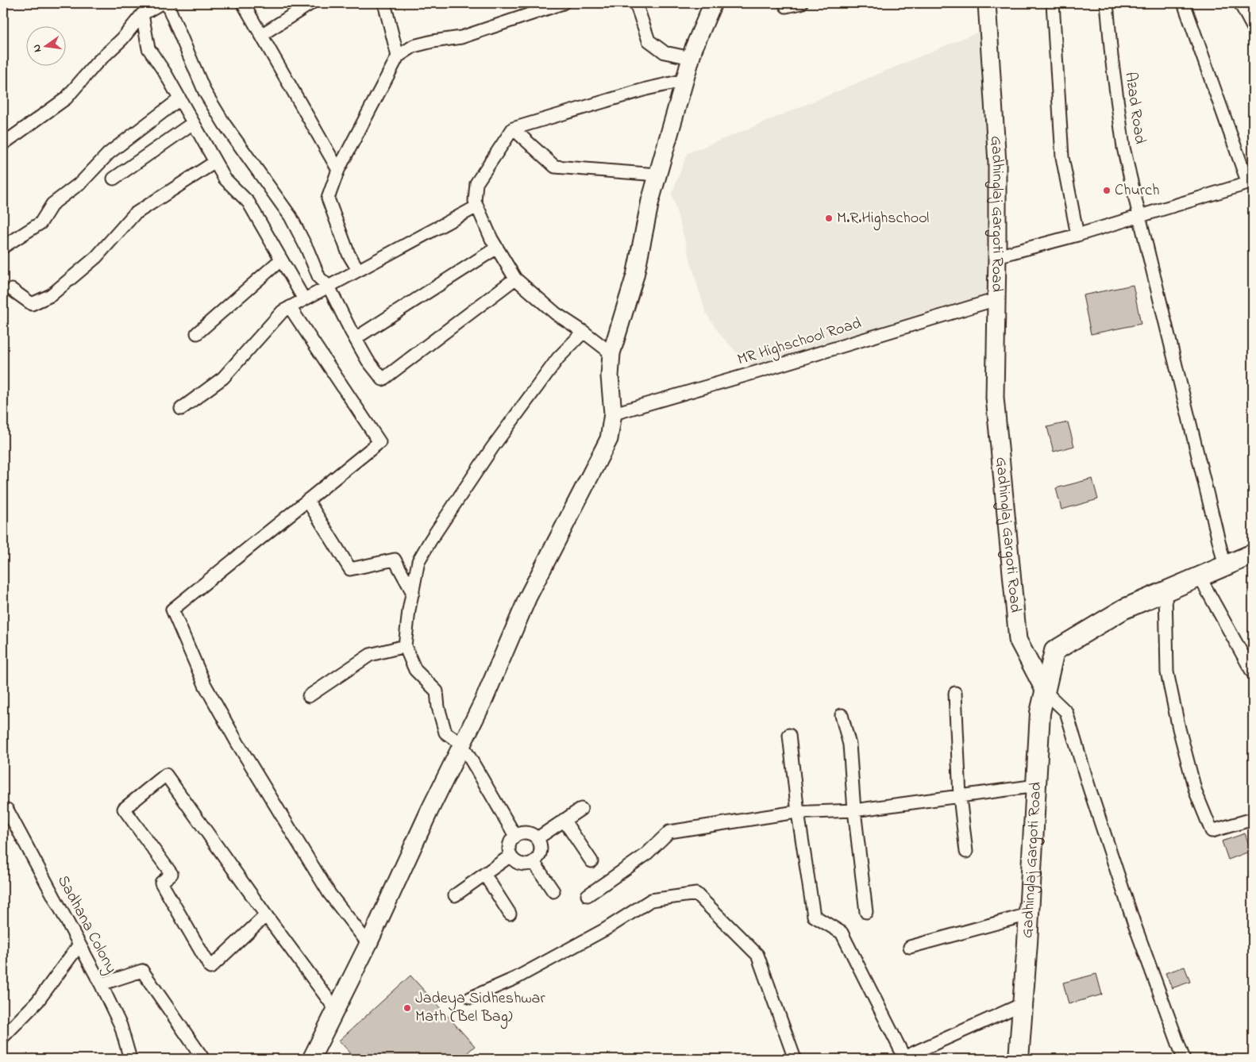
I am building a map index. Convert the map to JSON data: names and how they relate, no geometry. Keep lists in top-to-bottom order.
{
  "streets": {
    "main road": ["Gadhinglaj Gargoti Road"],
    "street": ["Azad Road", "MR Highschool Road", "Sadhana Colony"]
  },
  "crossings": [
    ["Gadhinglaj Gargoti Road", "MR Highschool Road"]
  ],
  "places": ["Church", "M.R.Highschool", "Jadeya Sidheshwar Math (Bel Bag)"],
  "north": "left"
}
